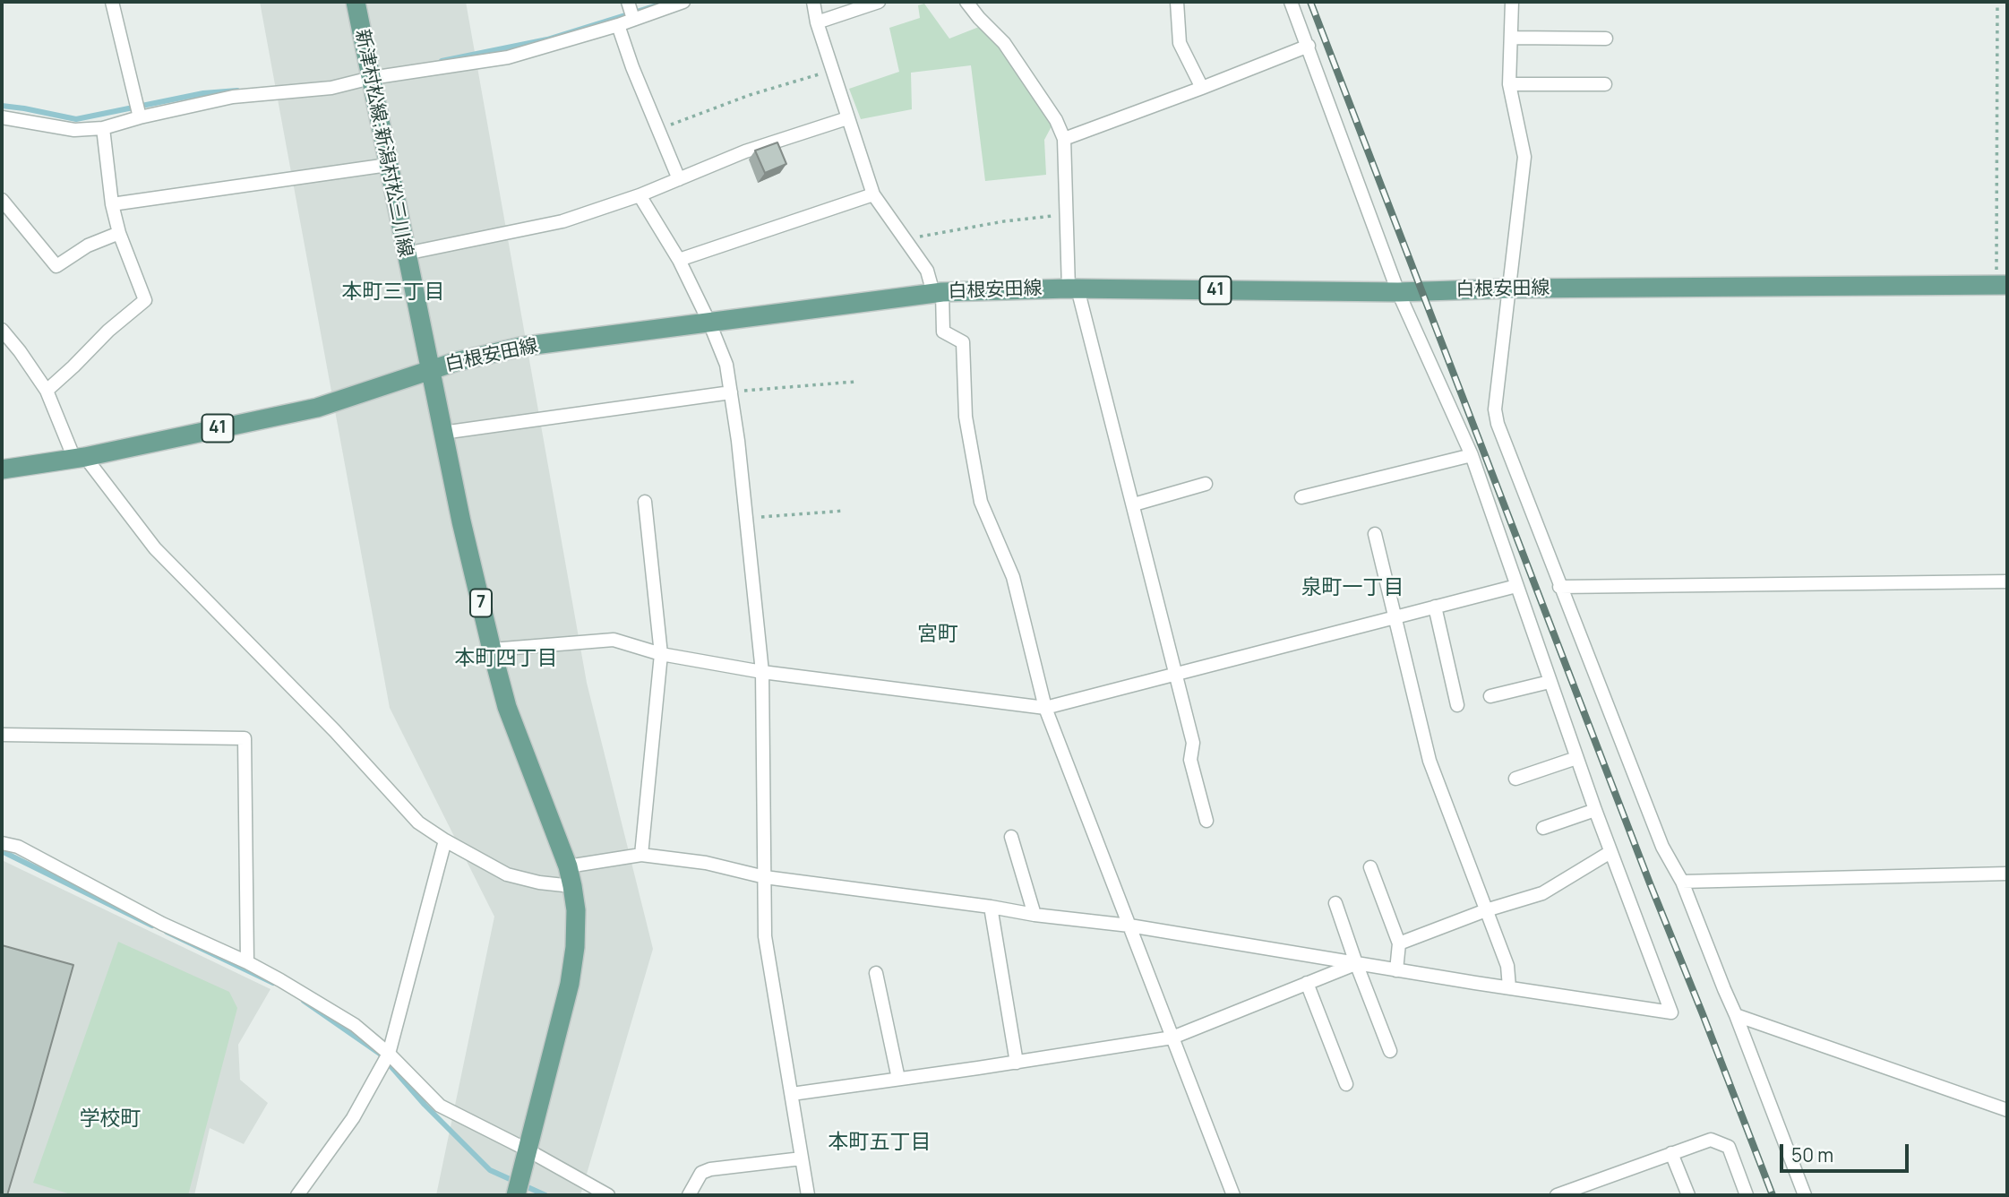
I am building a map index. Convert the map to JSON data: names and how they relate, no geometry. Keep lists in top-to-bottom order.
{
  "streets": {
    "main road": [
      "新津村松線;新潟村松三川線",
      "白根安田線",
      "41",
      "7"
    ]
  },
  "crossings": [
    ["新津村松線;新潟村松三川線", "白根安田線"]
  ],
  "districts": [
    "本町三丁目",
    "泉町一丁目",
    "宮町",
    "本町四丁目",
    "学校町",
    "本町五丁目"
  ],
  "scale_bar": "50 m"
}
